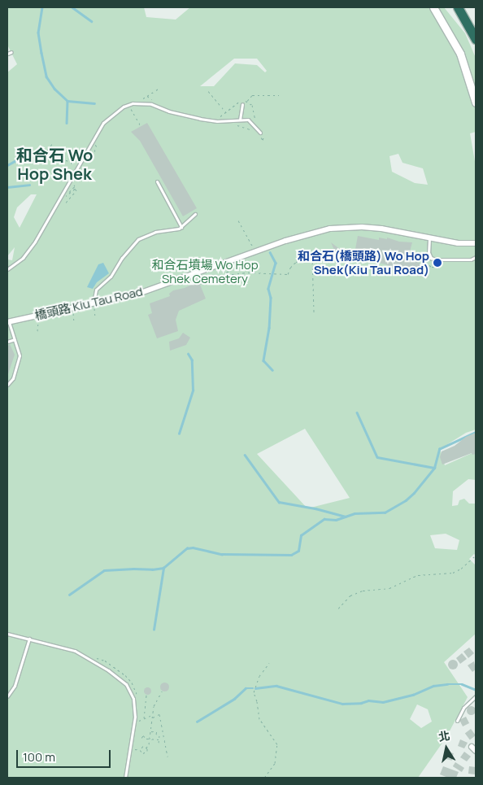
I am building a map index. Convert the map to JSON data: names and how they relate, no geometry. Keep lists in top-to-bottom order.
{
  "streets": {
    "street": ["橋頭路 Kiu Tau Road"]
  },
  "districts": ["和合石 Wo Hop Shek"],
  "parks": ["和合石墳場 Wo Hop Shek Cemetery"],
  "places": ["和合石(橋頭路) Wo Hop Shek(Kiu Tau Road)"],
  "scale_bar": "100 m",
  "north": "top"
}
